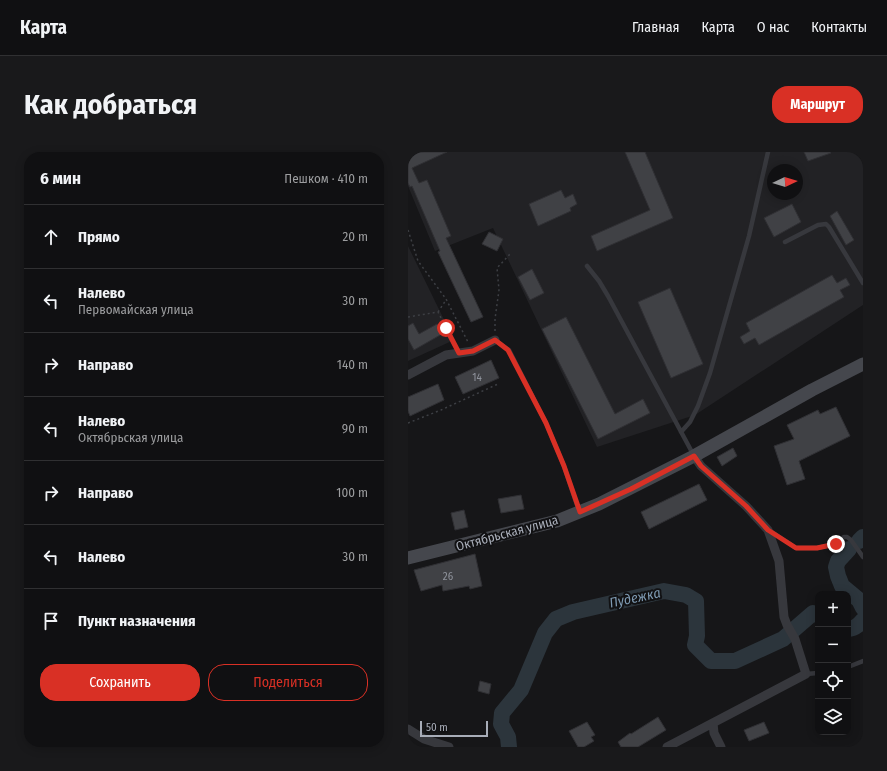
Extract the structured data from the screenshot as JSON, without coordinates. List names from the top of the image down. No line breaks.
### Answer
{"streets":{"street":["Октябрьская улица"]},"water":["Пудежка"],"house_numbers":["14","26"],"scale_bar":"50 m","north":"right","page":{"header":"Карта","nav":["Главная","Карта","О нас","Контакты"],"buttons":["Маршрут",["Сохранить","Поделиться"]],"title":"Как добраться","heading":["6 мин","Пешком · 410 m"],"list":[["Прямо","20 m"],["Налево","Первомайская улица","30 m"],["Направо","140 m"],["Налево","Октябрьская улица","90 m"],["Направо","100 m"],["Налево","30 m"],"Пункт назначения"],"map_buttons":["+","−"],"scale":"50 m"}}
